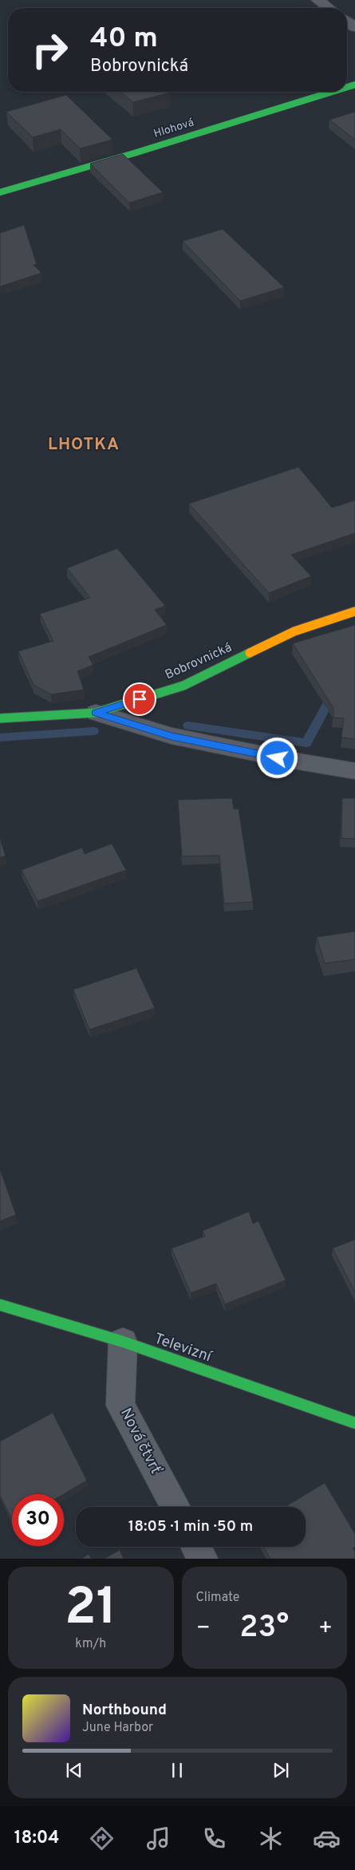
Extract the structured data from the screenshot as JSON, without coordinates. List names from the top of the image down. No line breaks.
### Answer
{"streets":{"street":["Hlohová","Bobrovnická","Televizní","Nová čtvrť"]},"crossings":[["Televizní","Nová čtvrť"]],"districts":["LHOTKA"],"page":{"turn":["40 m","Bobrovnická"],"limit":"30","trip":"18:05 · 1 min · 50 m","tile":[["21","km/h"],"Climate"],"heat":["−","23°","+"],"song":["Northbound","June Harbor"],"tabs":"18:04"}}
